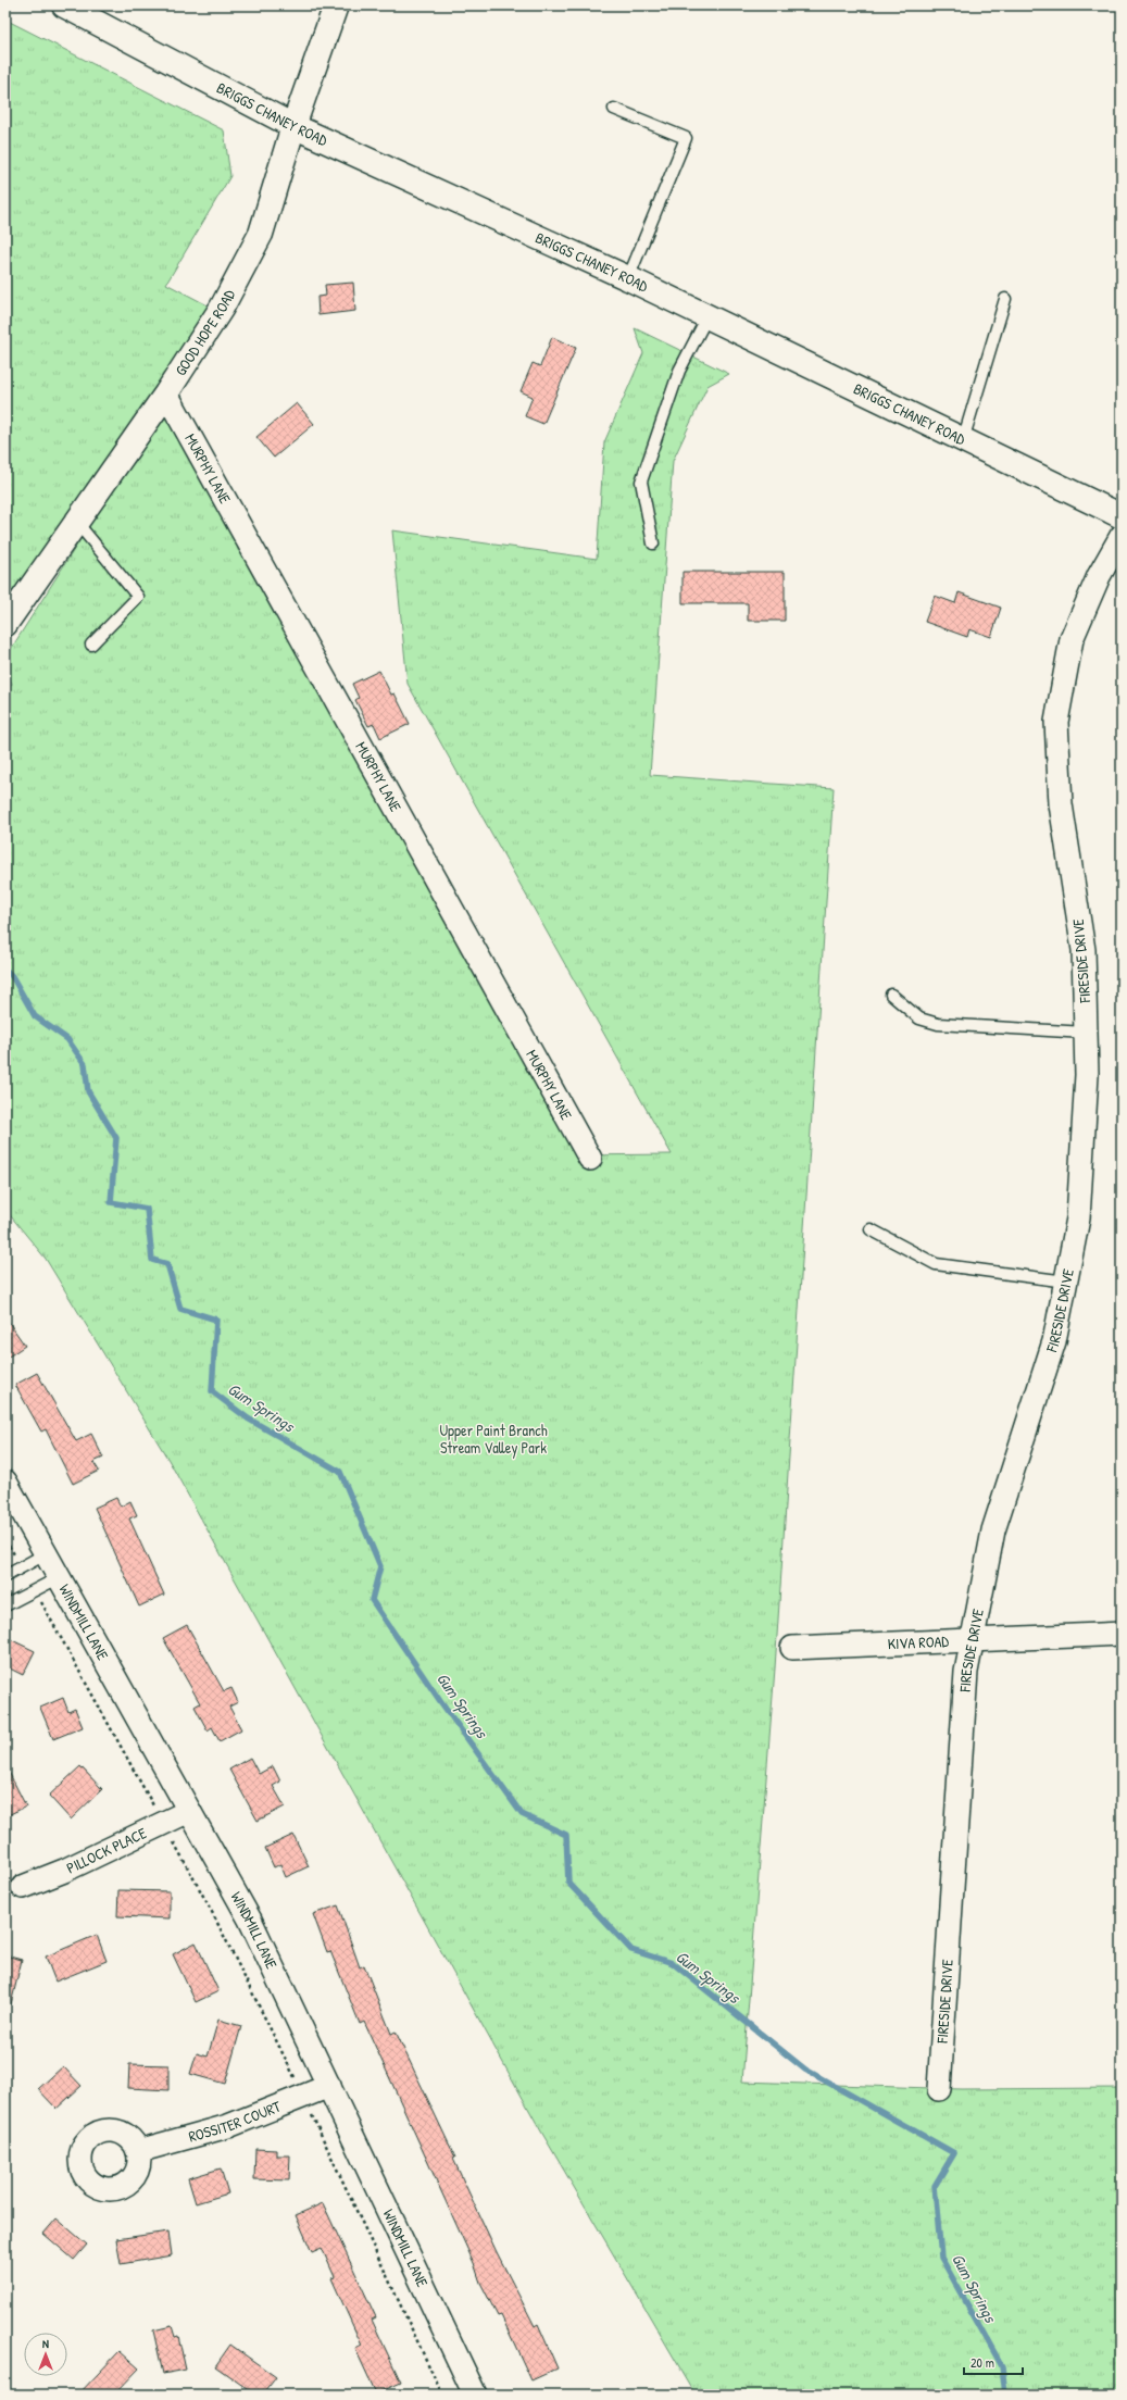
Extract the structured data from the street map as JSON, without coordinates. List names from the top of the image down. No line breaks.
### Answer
{"streets":{"main road":["BRIGGS CHANEY ROAD","GOOD HOPE ROAD"],"street":["MURPHY LANE","FIRESIDE DRIVE","WINDMILL LANE","KIVA ROAD","PILLOCK PLACE","ROSSITER COURT"]},"crossings":[["BRIGGS CHANEY ROAD","GOOD HOPE ROAD"],["GOOD HOPE ROAD","MURPHY LANE"],["FIRESIDE DRIVE","KIVA ROAD"],["WINDMILL LANE","PILLOCK PLACE"],["WINDMILL LANE","ROSSITER COURT"]],"water":["Gum Springs"],"parks":["Upper Paint Branch Stream Valley Park"],"scale_bar":"20 m","north":"top"}
